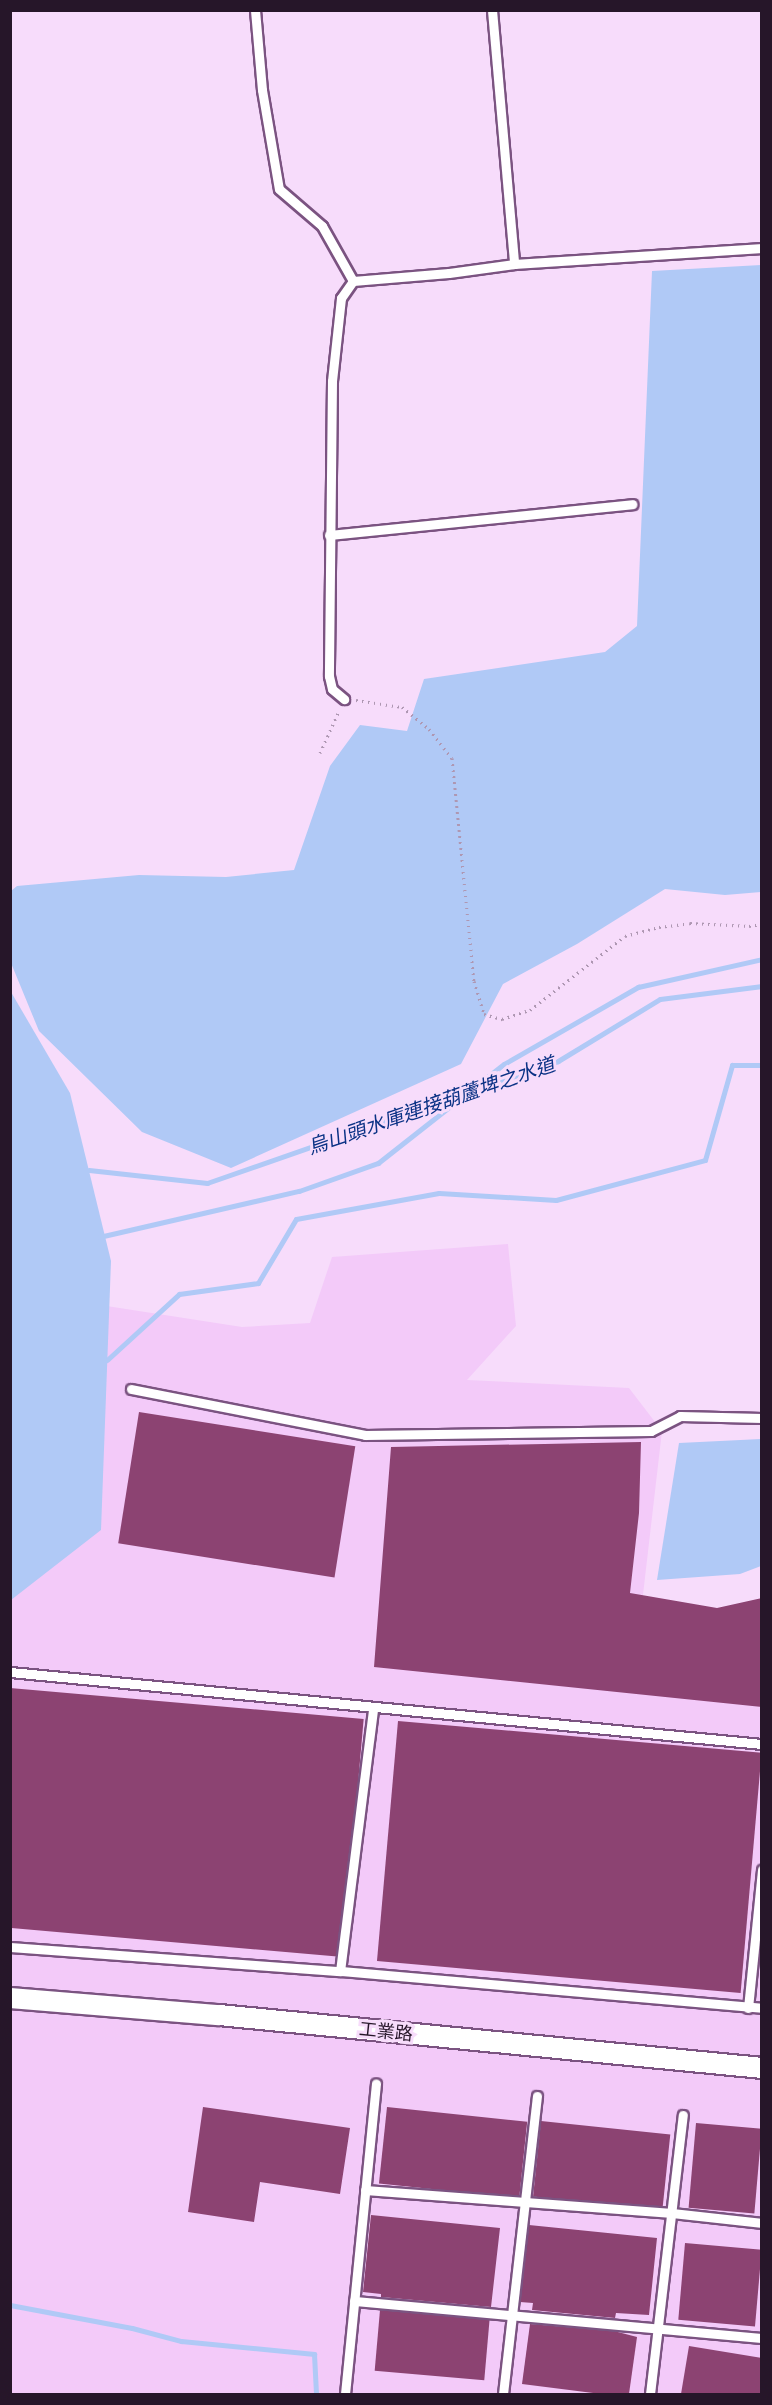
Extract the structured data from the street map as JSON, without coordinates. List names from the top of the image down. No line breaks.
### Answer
{"streets":{"street":["工業路"]},"water":["烏山頭水庫連接葫蘆埤之水道"]}
